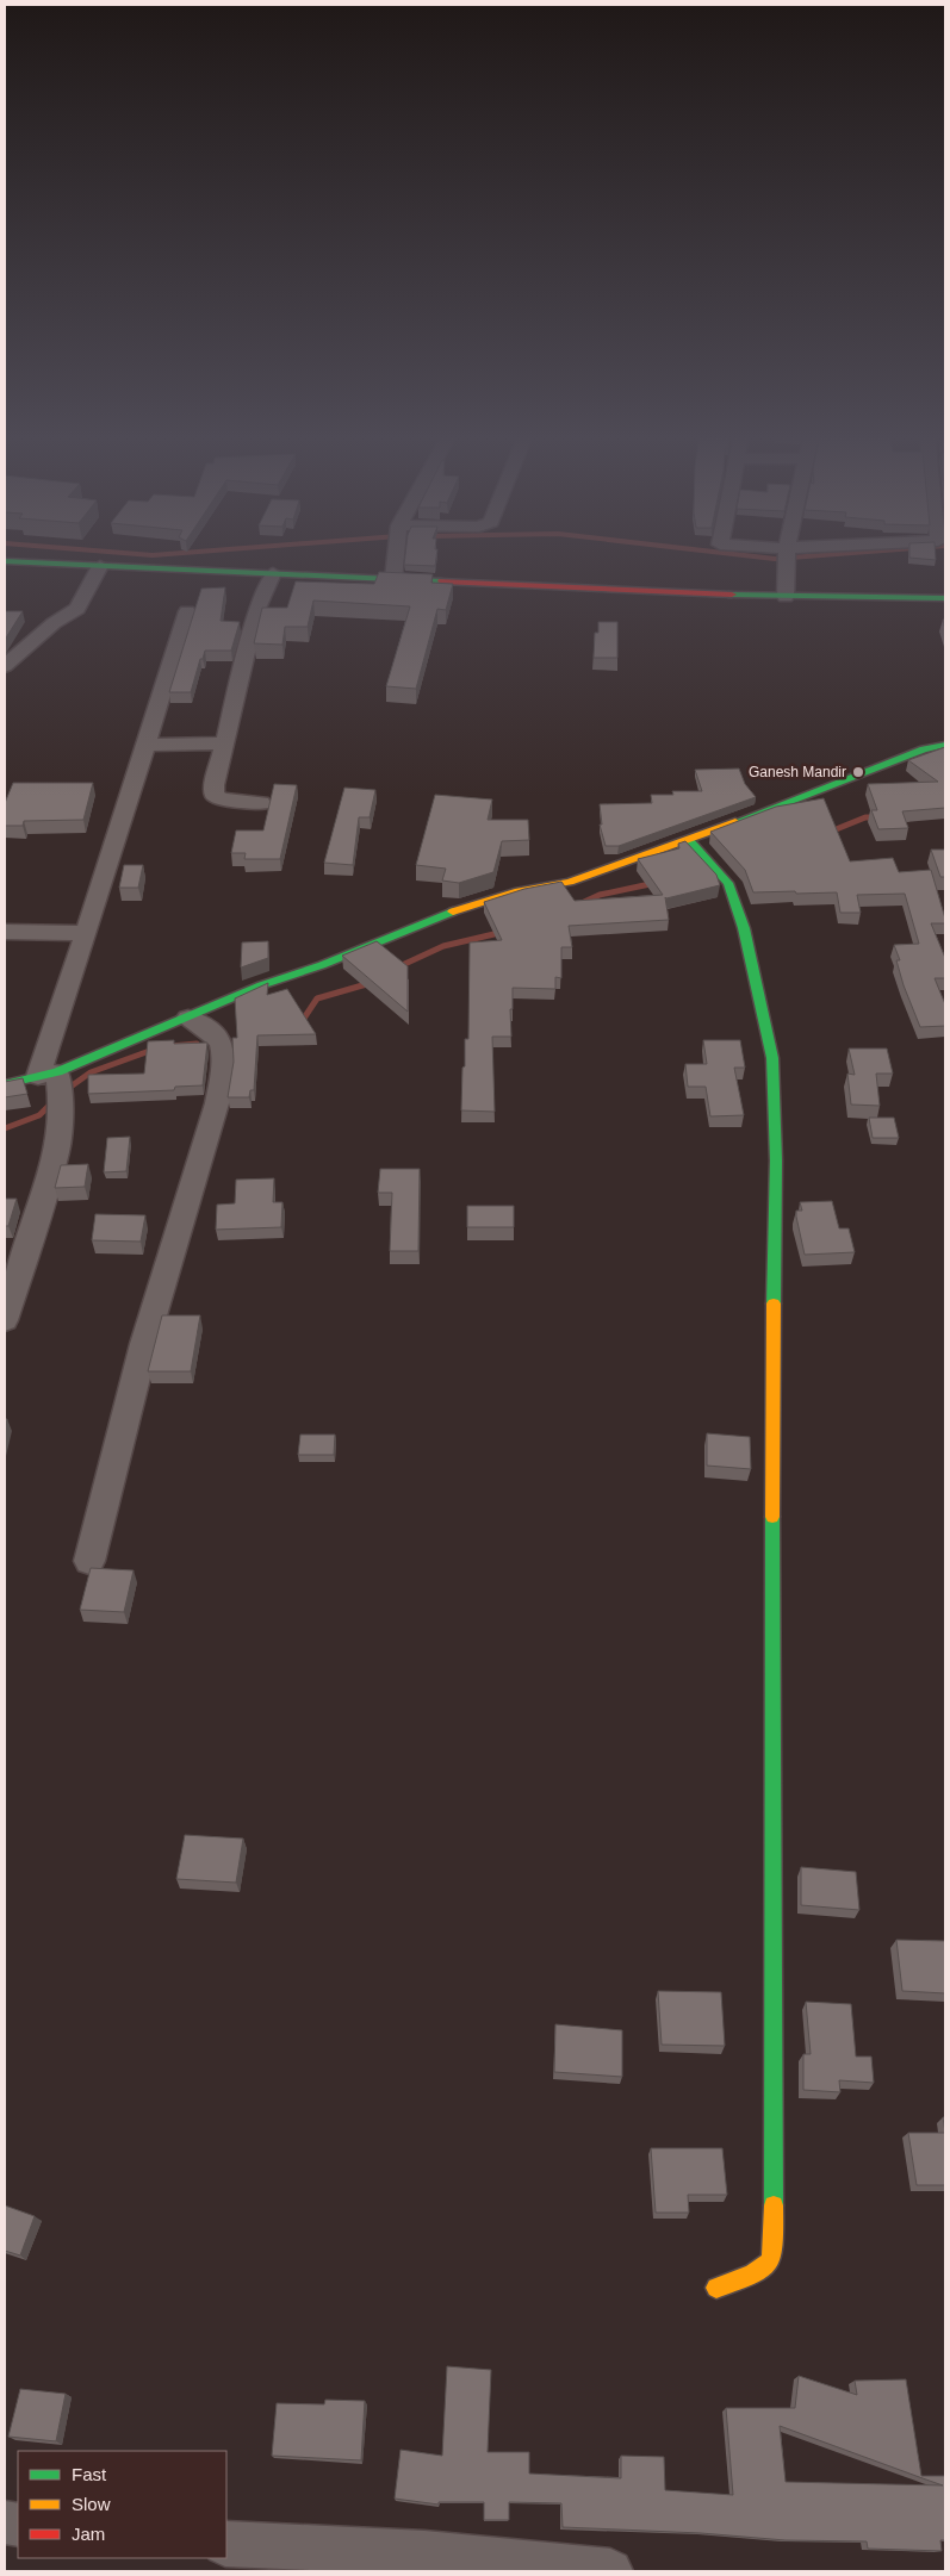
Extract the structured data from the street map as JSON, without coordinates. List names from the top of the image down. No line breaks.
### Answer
{"places":["Ganesh Mandir"],"legend":["Fast","Slow","Jam"]}
